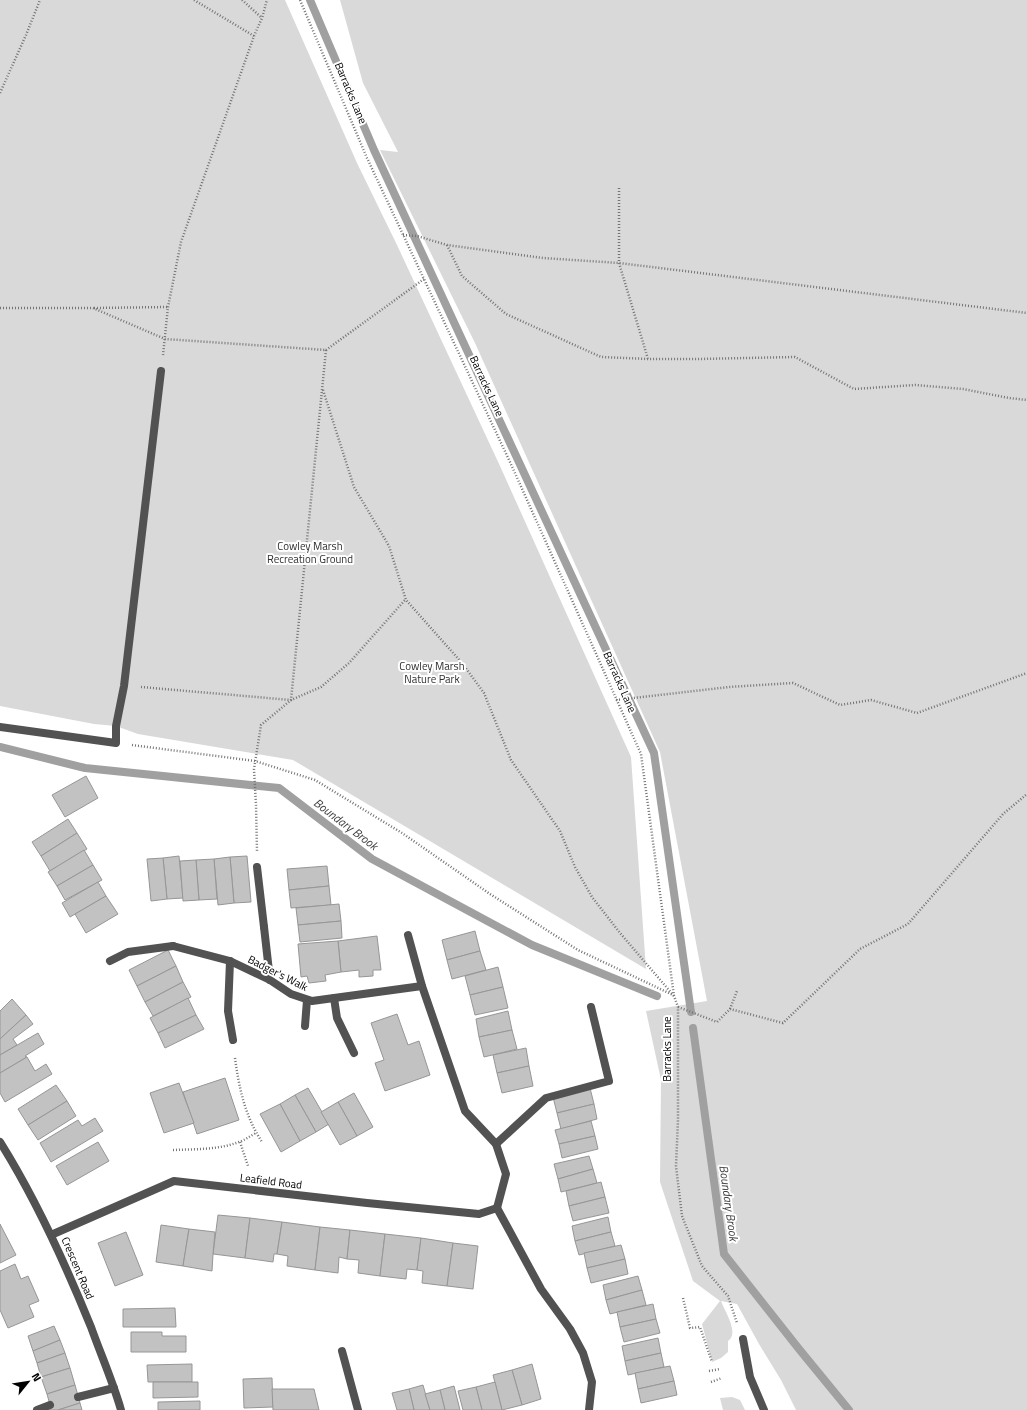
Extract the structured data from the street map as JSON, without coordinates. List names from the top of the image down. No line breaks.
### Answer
{"streets":{"street":["Badger's Walk","Leafield Road","Crescent Road"],"path":["Barracks Lane"]},"crossings":[["Leafield Road","Crescent Road"]],"water":["Boundary Brook"],"parks":["Cowley Marsh Recreation Ground","Cowley Marsh Nature Park"],"north":"top right"}
